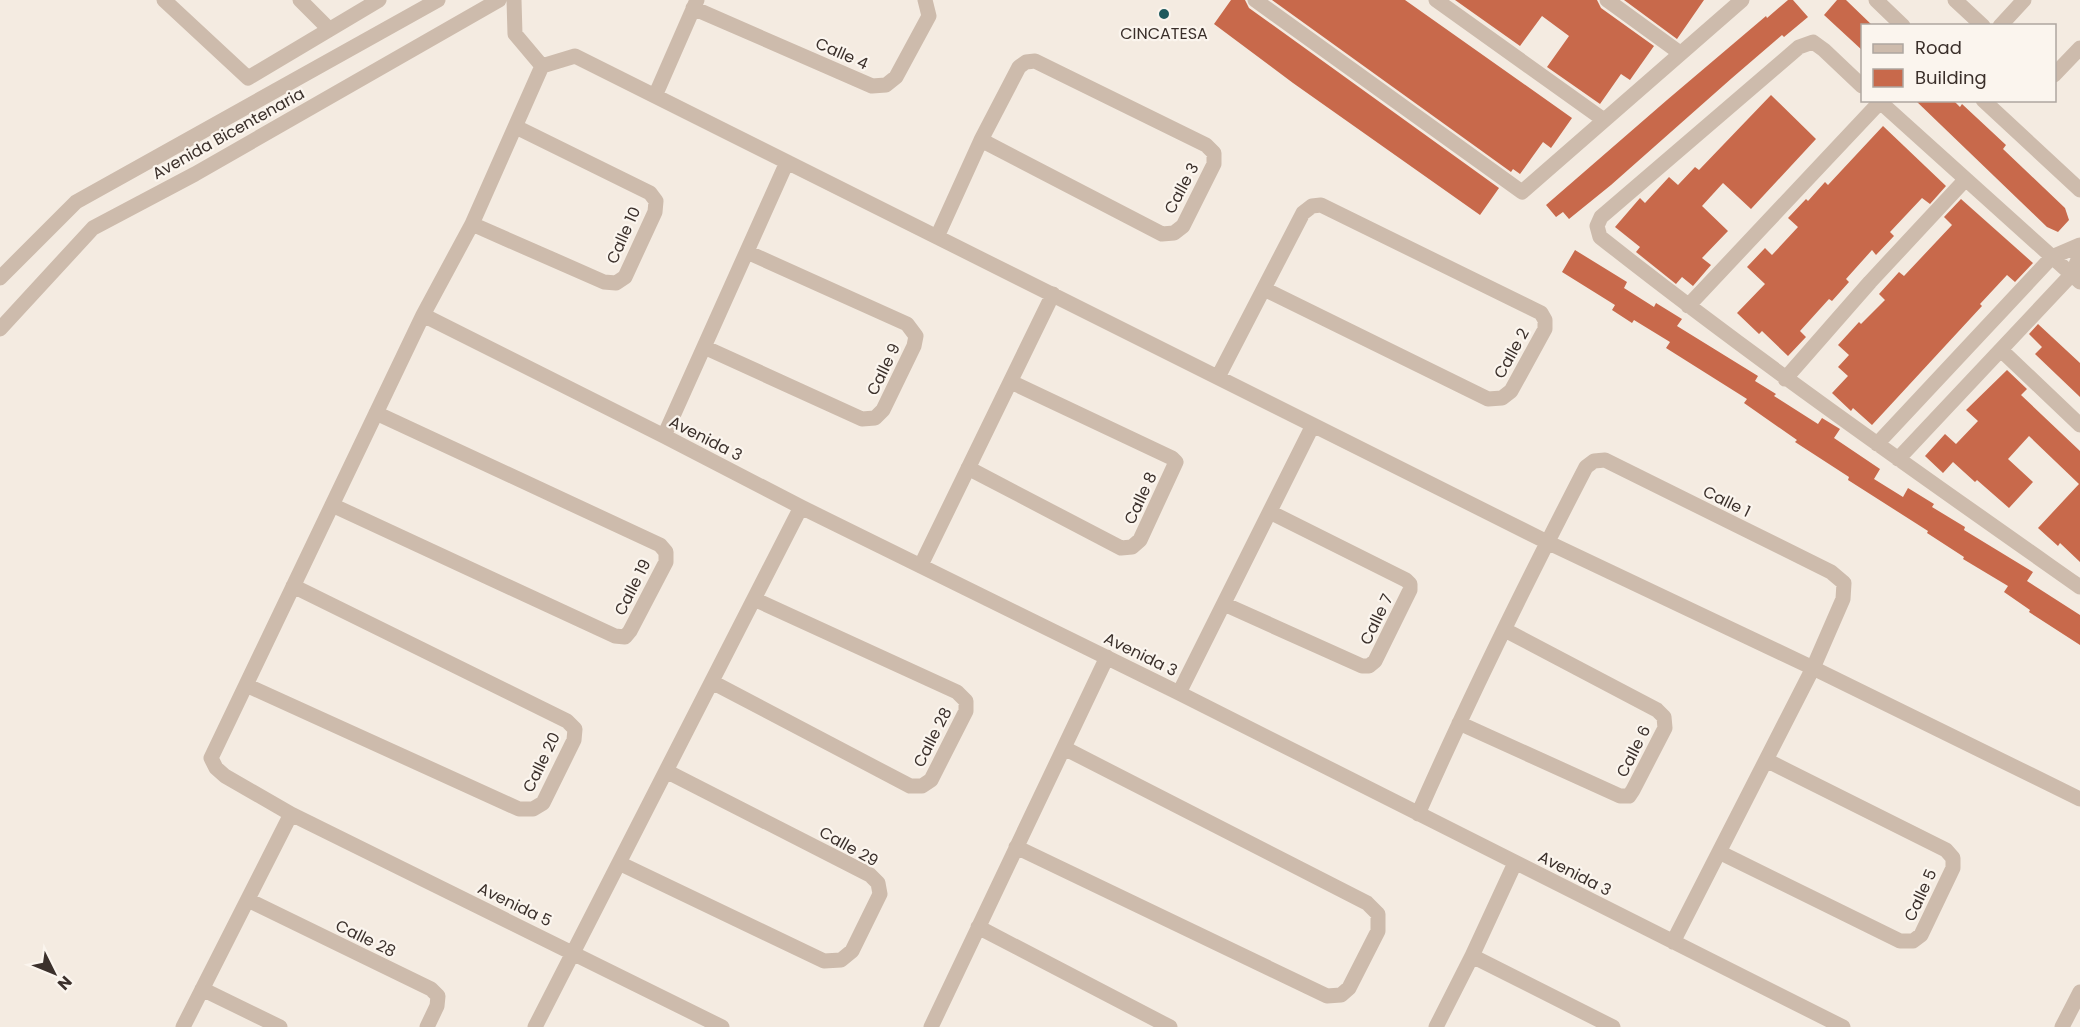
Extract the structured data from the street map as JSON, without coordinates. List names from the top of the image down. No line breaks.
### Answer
{"streets":{"street":["Calle 4","Avenida Bicentenaria","Calle 3","Calle 10","Calle 2","Calle 9","Avenida 3","Calle 8","Calle 1","Calle 19","Calle 7","Calle 28","Calle 6","Calle 20","Calle 29","Calle 5","Avenida 5"]},"crossings":[["Calle 20","Avenida 5"]],"places":["CINCATESA"],"legend":["Road","Building"],"north":"bottom right"}
